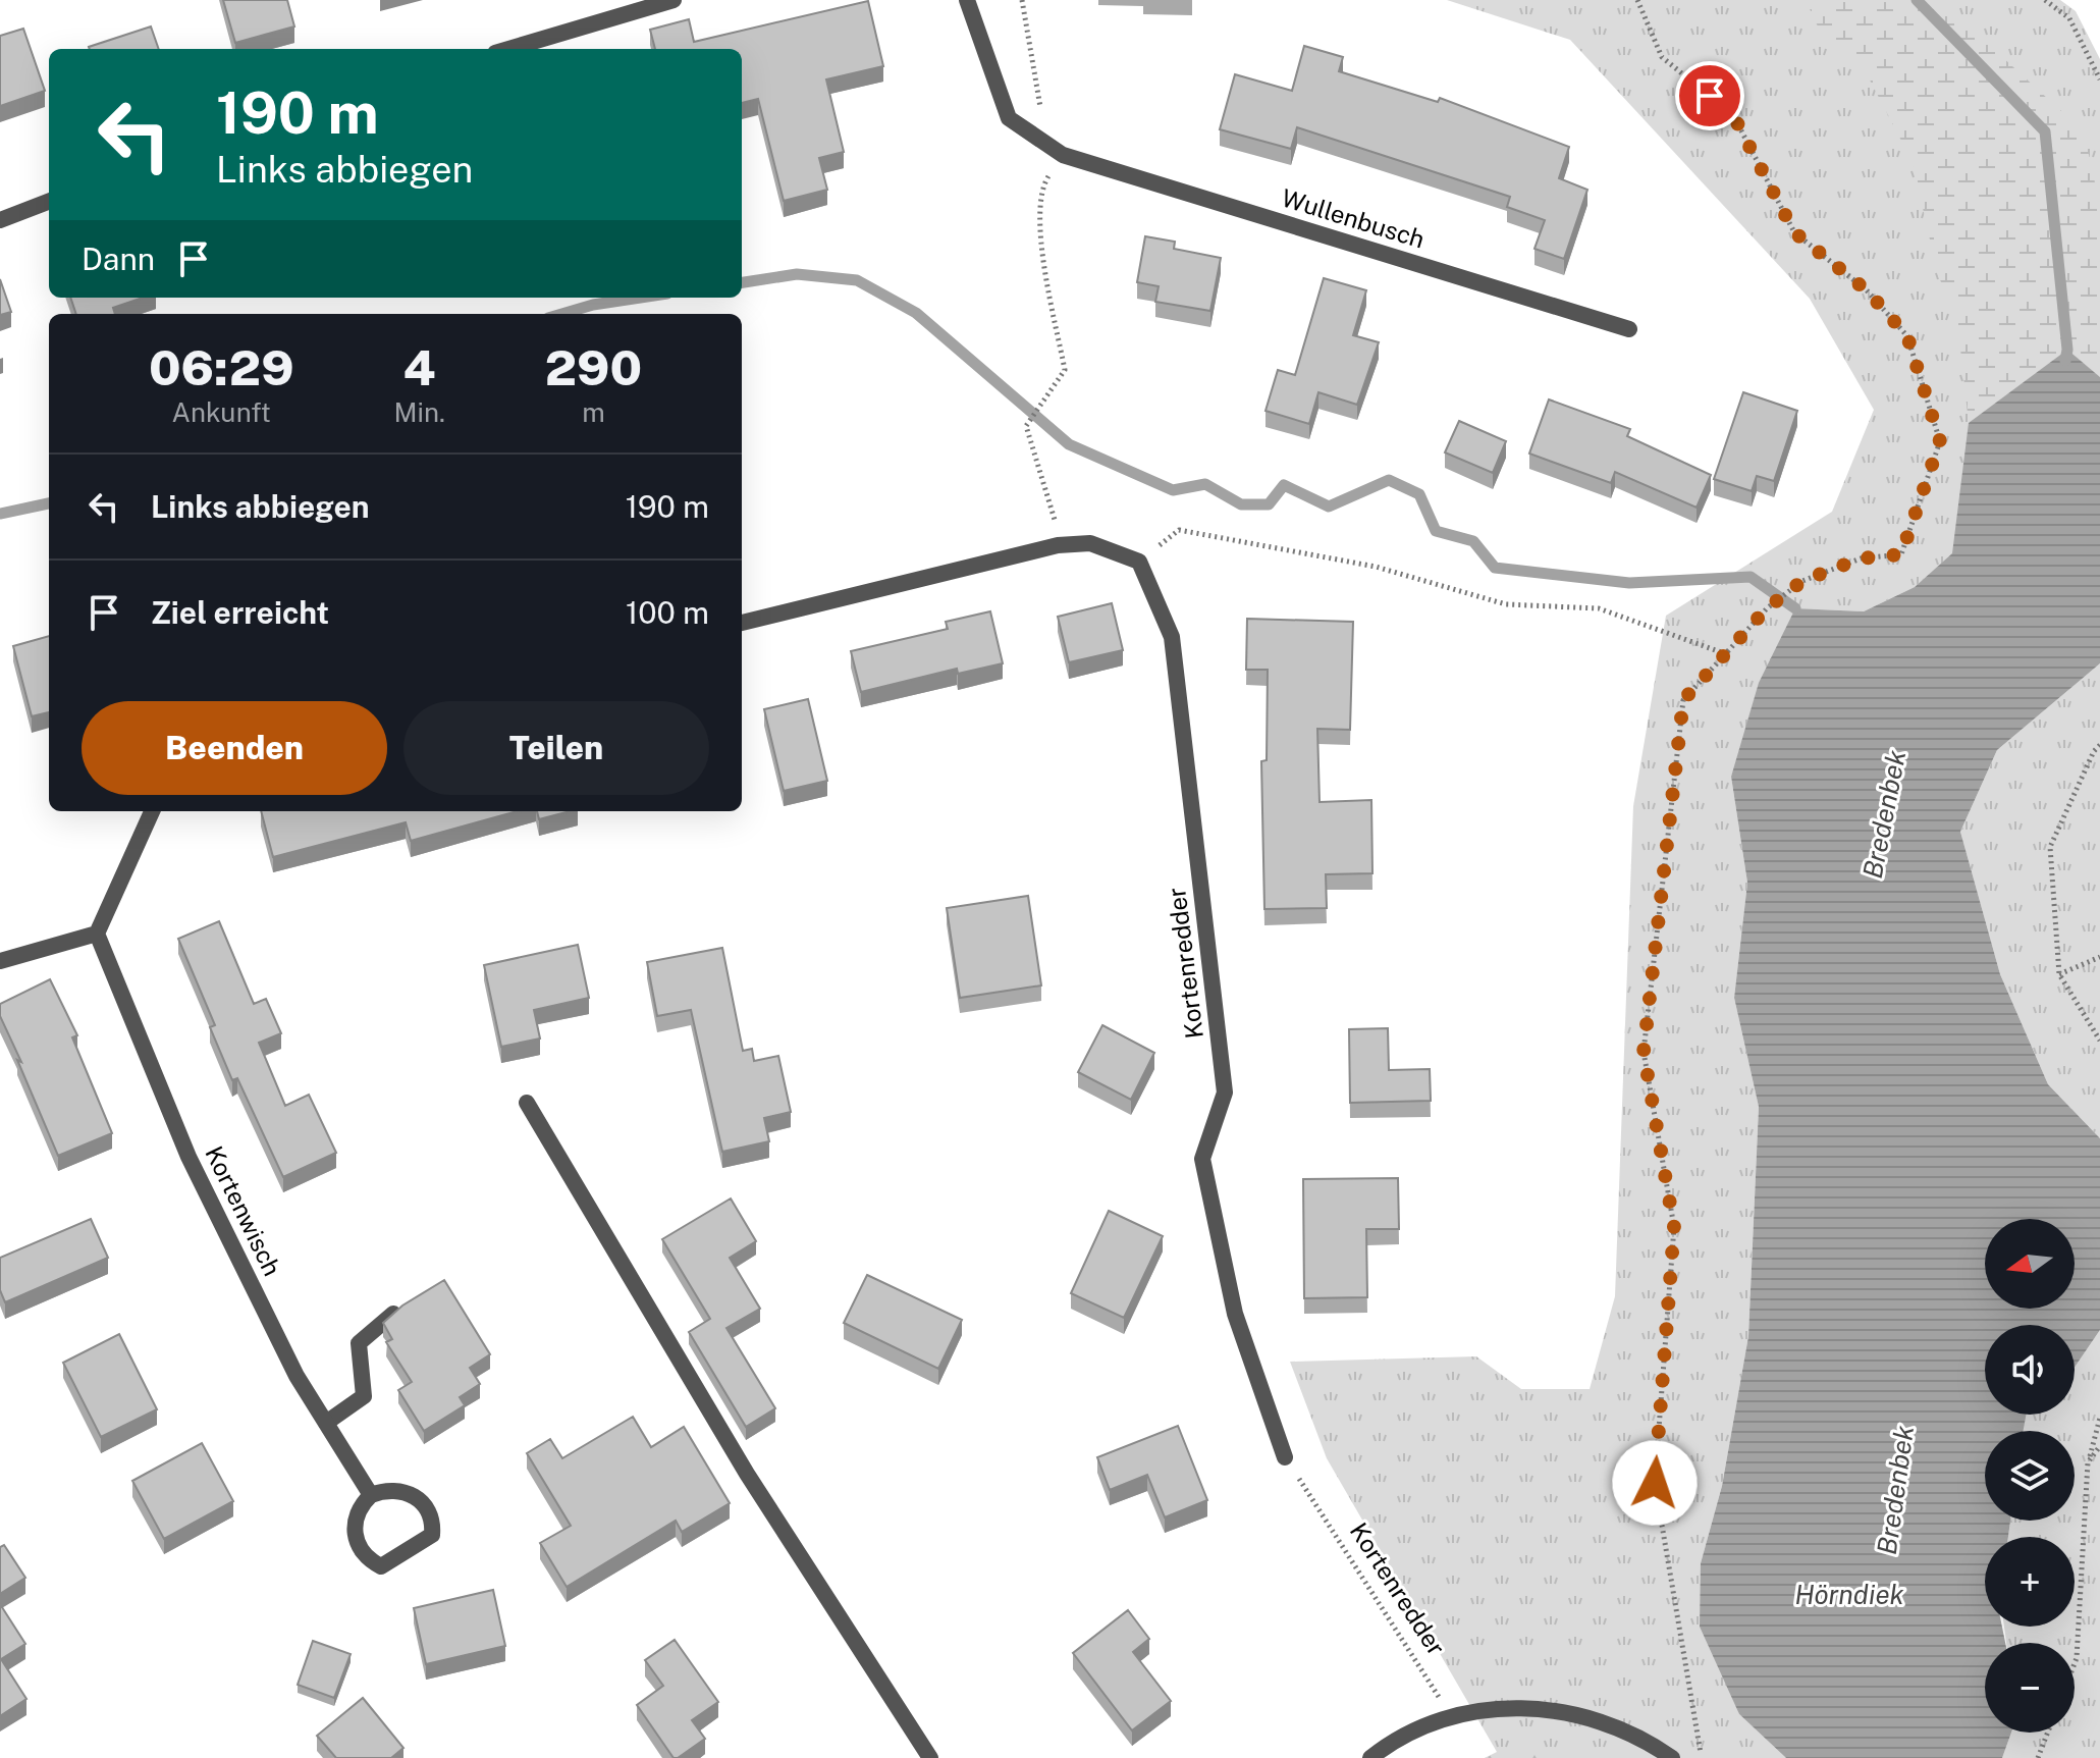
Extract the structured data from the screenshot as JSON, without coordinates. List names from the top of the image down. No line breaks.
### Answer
{"streets":{"street":["Wullenbusch","Kortenredder","Kortenwisch"]},"water":["Bredenbek","Hörndiek"],"north":"left","page":{"turn":["190 m","Links abbiegen"],"then":"Dann","eta":["06:29","Ankunft","4","Min.","290","m"],"list":[{"name":"Links abbiegen","value":"190 m"},{"name":"Ziel erreicht","value":"100 m"}],"buttons":["Beenden","Teilen"],"map_buttons":["+","−"]}}
